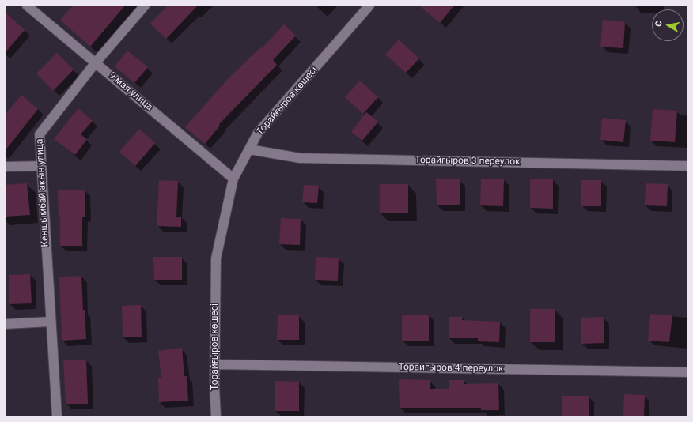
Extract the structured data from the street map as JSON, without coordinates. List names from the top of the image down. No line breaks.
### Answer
{"streets":{"street":["9 мая улица","Торайғыров көшесі","Торайгыров 3 переулок","Кеншымбай акын улица","Торайгыров 4 переулок"]},"crossings":[["9 мая улица","Торайғыров көшесі"],["9 мая улица","Кеншымбай акын улица"],["Торайғыров көшесі","Торайгыров 3 переулок"],["Торайғыров көшесі","Торайгыров 4 переулок"]],"north":"left"}
